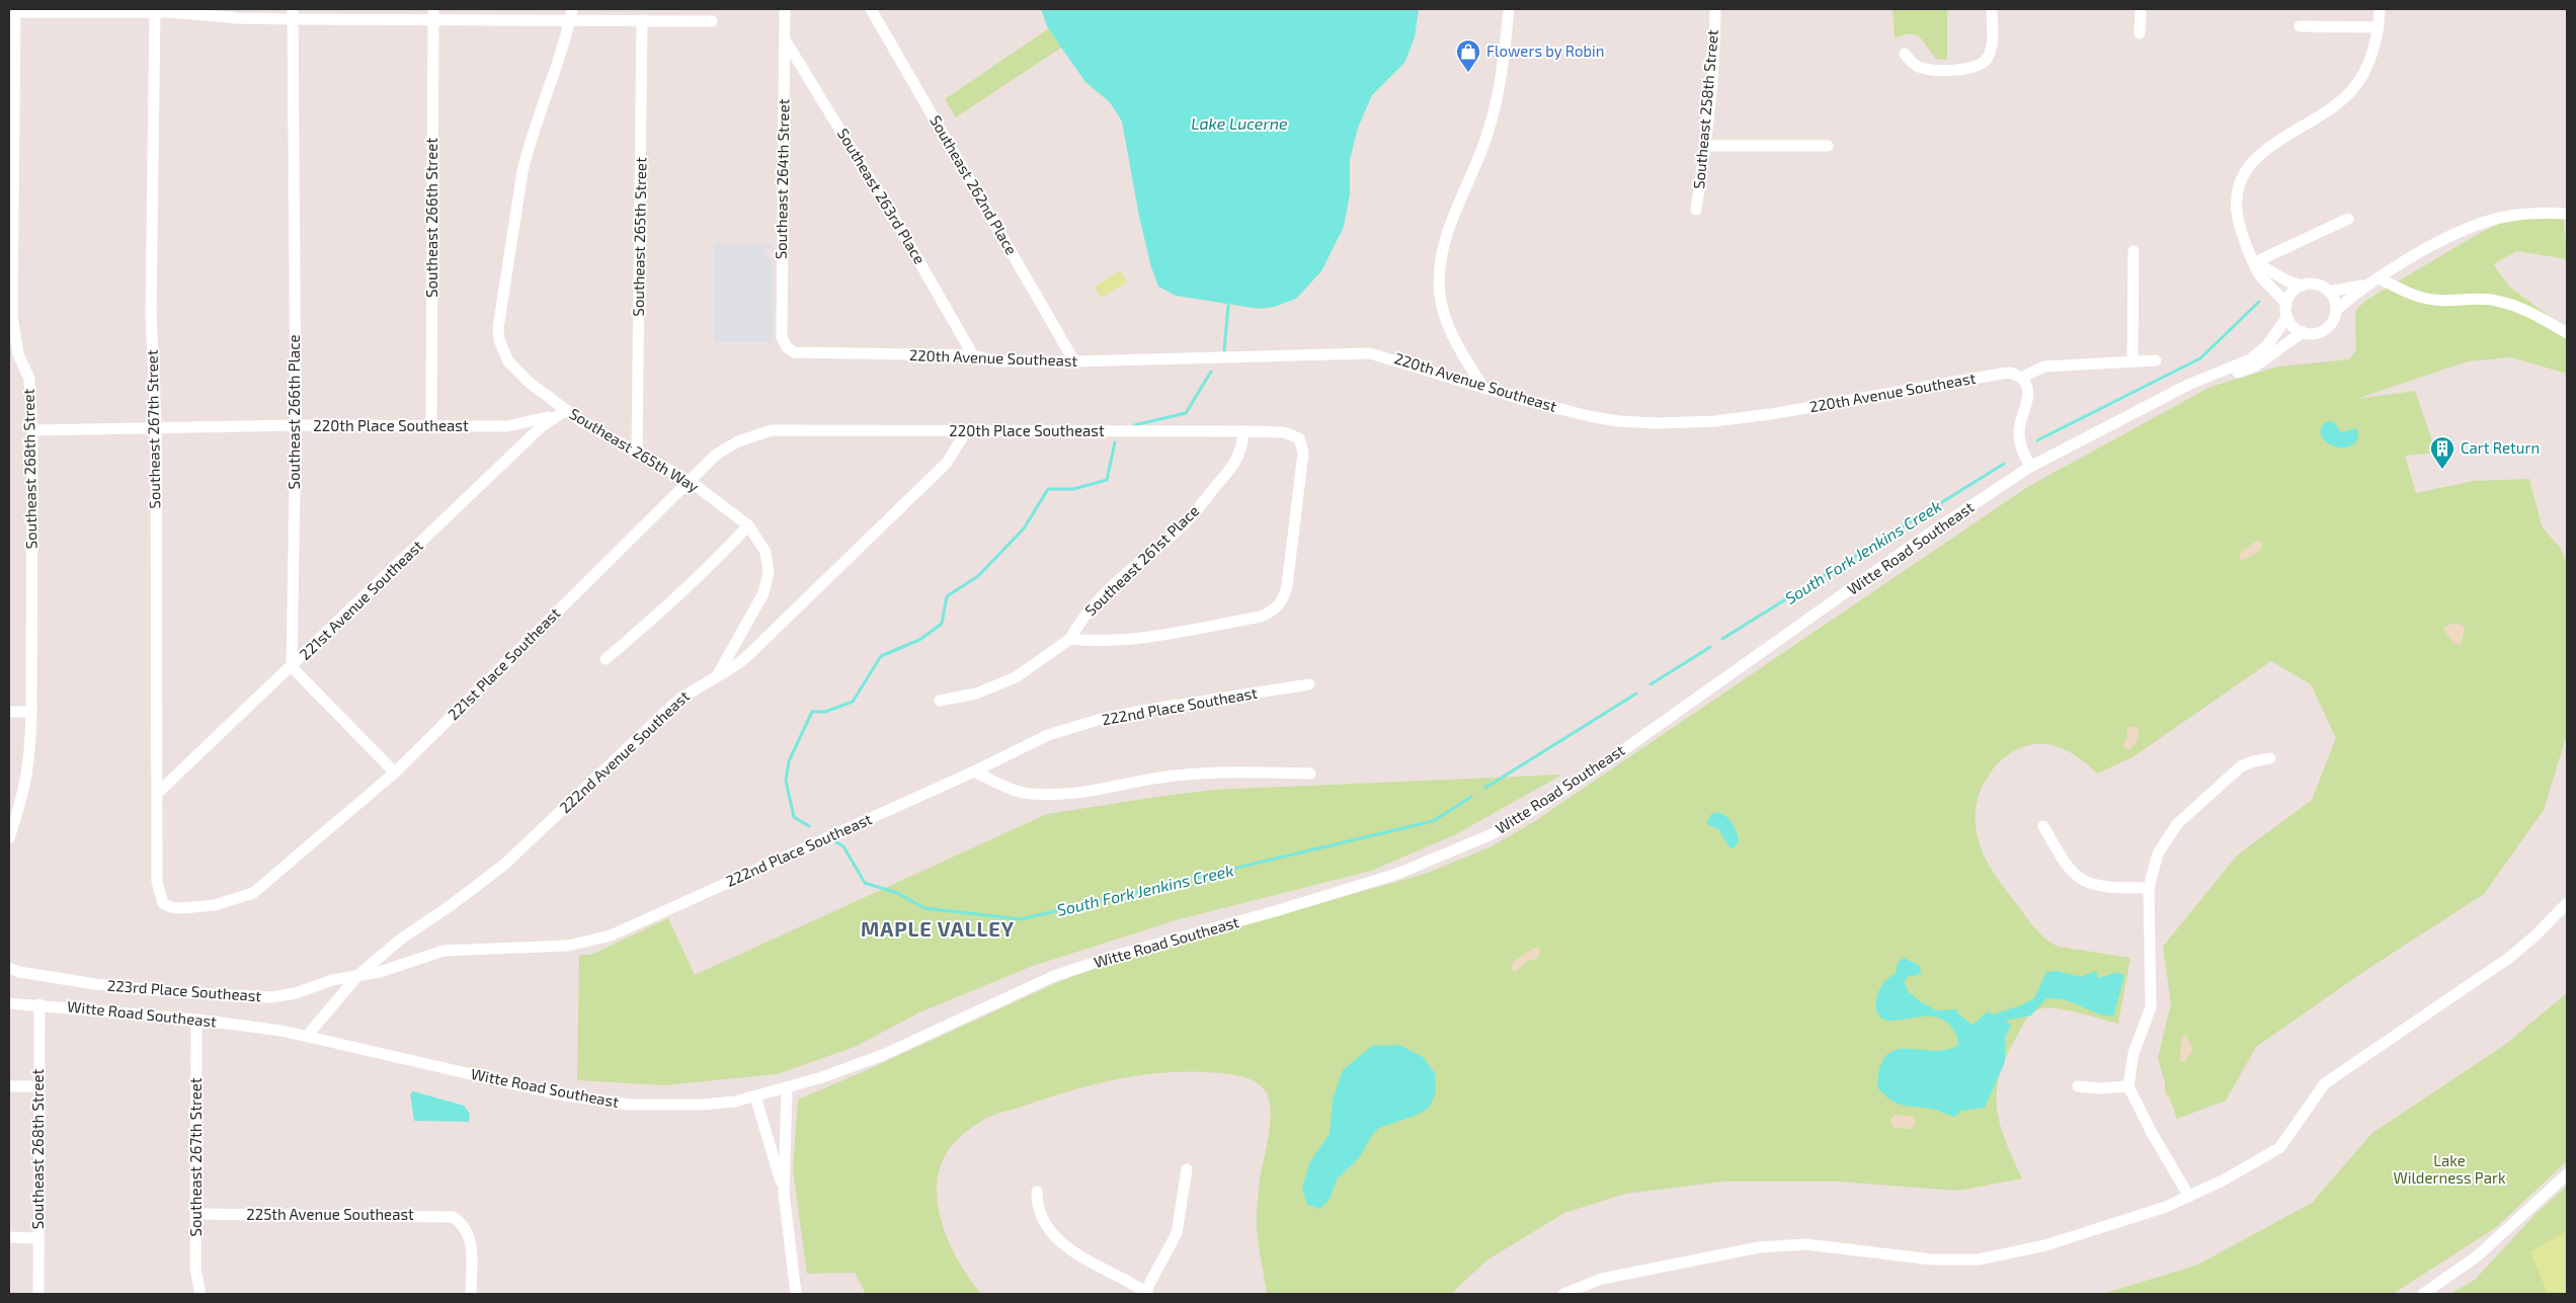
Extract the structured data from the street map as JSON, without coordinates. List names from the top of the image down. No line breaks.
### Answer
{"streets":{"street":["Southeast 258th Street","Southeast 264th Street","Southeast 262nd Place","Southeast 263rd Place","Southeast 266th Street","Southeast 265th Street","220th Avenue Southeast","Southeast 266th Place","220th Place Southeast","Southeast 267th Street","Southeast 265th Way","Southeast 268th Street","Witte Road Southeast","Southeast 261st Place","221st Avenue Southeast","221st Place Southeast","222nd Place Southeast","222nd Avenue Southeast","223rd Place Southeast","225th Avenue Southeast"]},"crossings":[["Southeast 264th Street","Southeast 263rd Place"],["Southeast 264th Street","220th Avenue Southeast"],["Southeast 262nd Place","220th Avenue Southeast"],["Southeast 263rd Place","220th Avenue Southeast"],["Southeast 266th Street","220th Place Southeast"],["Southeast 265th Street","Southeast 265th Way"],["Southeast 266th Place","220th Place Southeast"],["Southeast 266th Place","221st Avenue Southeast"],["220th Place Southeast","Southeast 267th Street"],["220th Place Southeast","Southeast 265th Way"],["220th Place Southeast","Southeast 268th Street"],["220th Place Southeast","Southeast 261st Place"],["220th Place Southeast","221st Avenue Southeast"],["220th Place Southeast","221st Place Southeast"],["220th Place Southeast","222nd Avenue Southeast"],["Southeast 267th Street","Witte Road Southeast"],["Southeast 267th Street","221st Avenue Southeast"],["Southeast 267th Street","221st Place Southeast"],["Southeast 267th Street","225th Avenue Southeast"],["Southeast 265th Way","221st Avenue Southeast"],["Southeast 265th Way","221st Place Southeast"],["Southeast 265th Way","222nd Avenue Southeast"],["Southeast 268th Street","Witte Road Southeast"],["222nd Place Southeast","222nd Avenue Southeast"],["222nd Place Southeast","223rd Place Southeast"],["222nd Avenue Southeast","223rd Place Southeast"]],"districts":["MAPLE VALLEY"],"water":["Lake Lucerne","South Fork Jenkins Creek"],"parks":["Lake Wilderness Park"],"places":{"shop":["Flowers by Robin"],"building":["Cart Return"]}}
